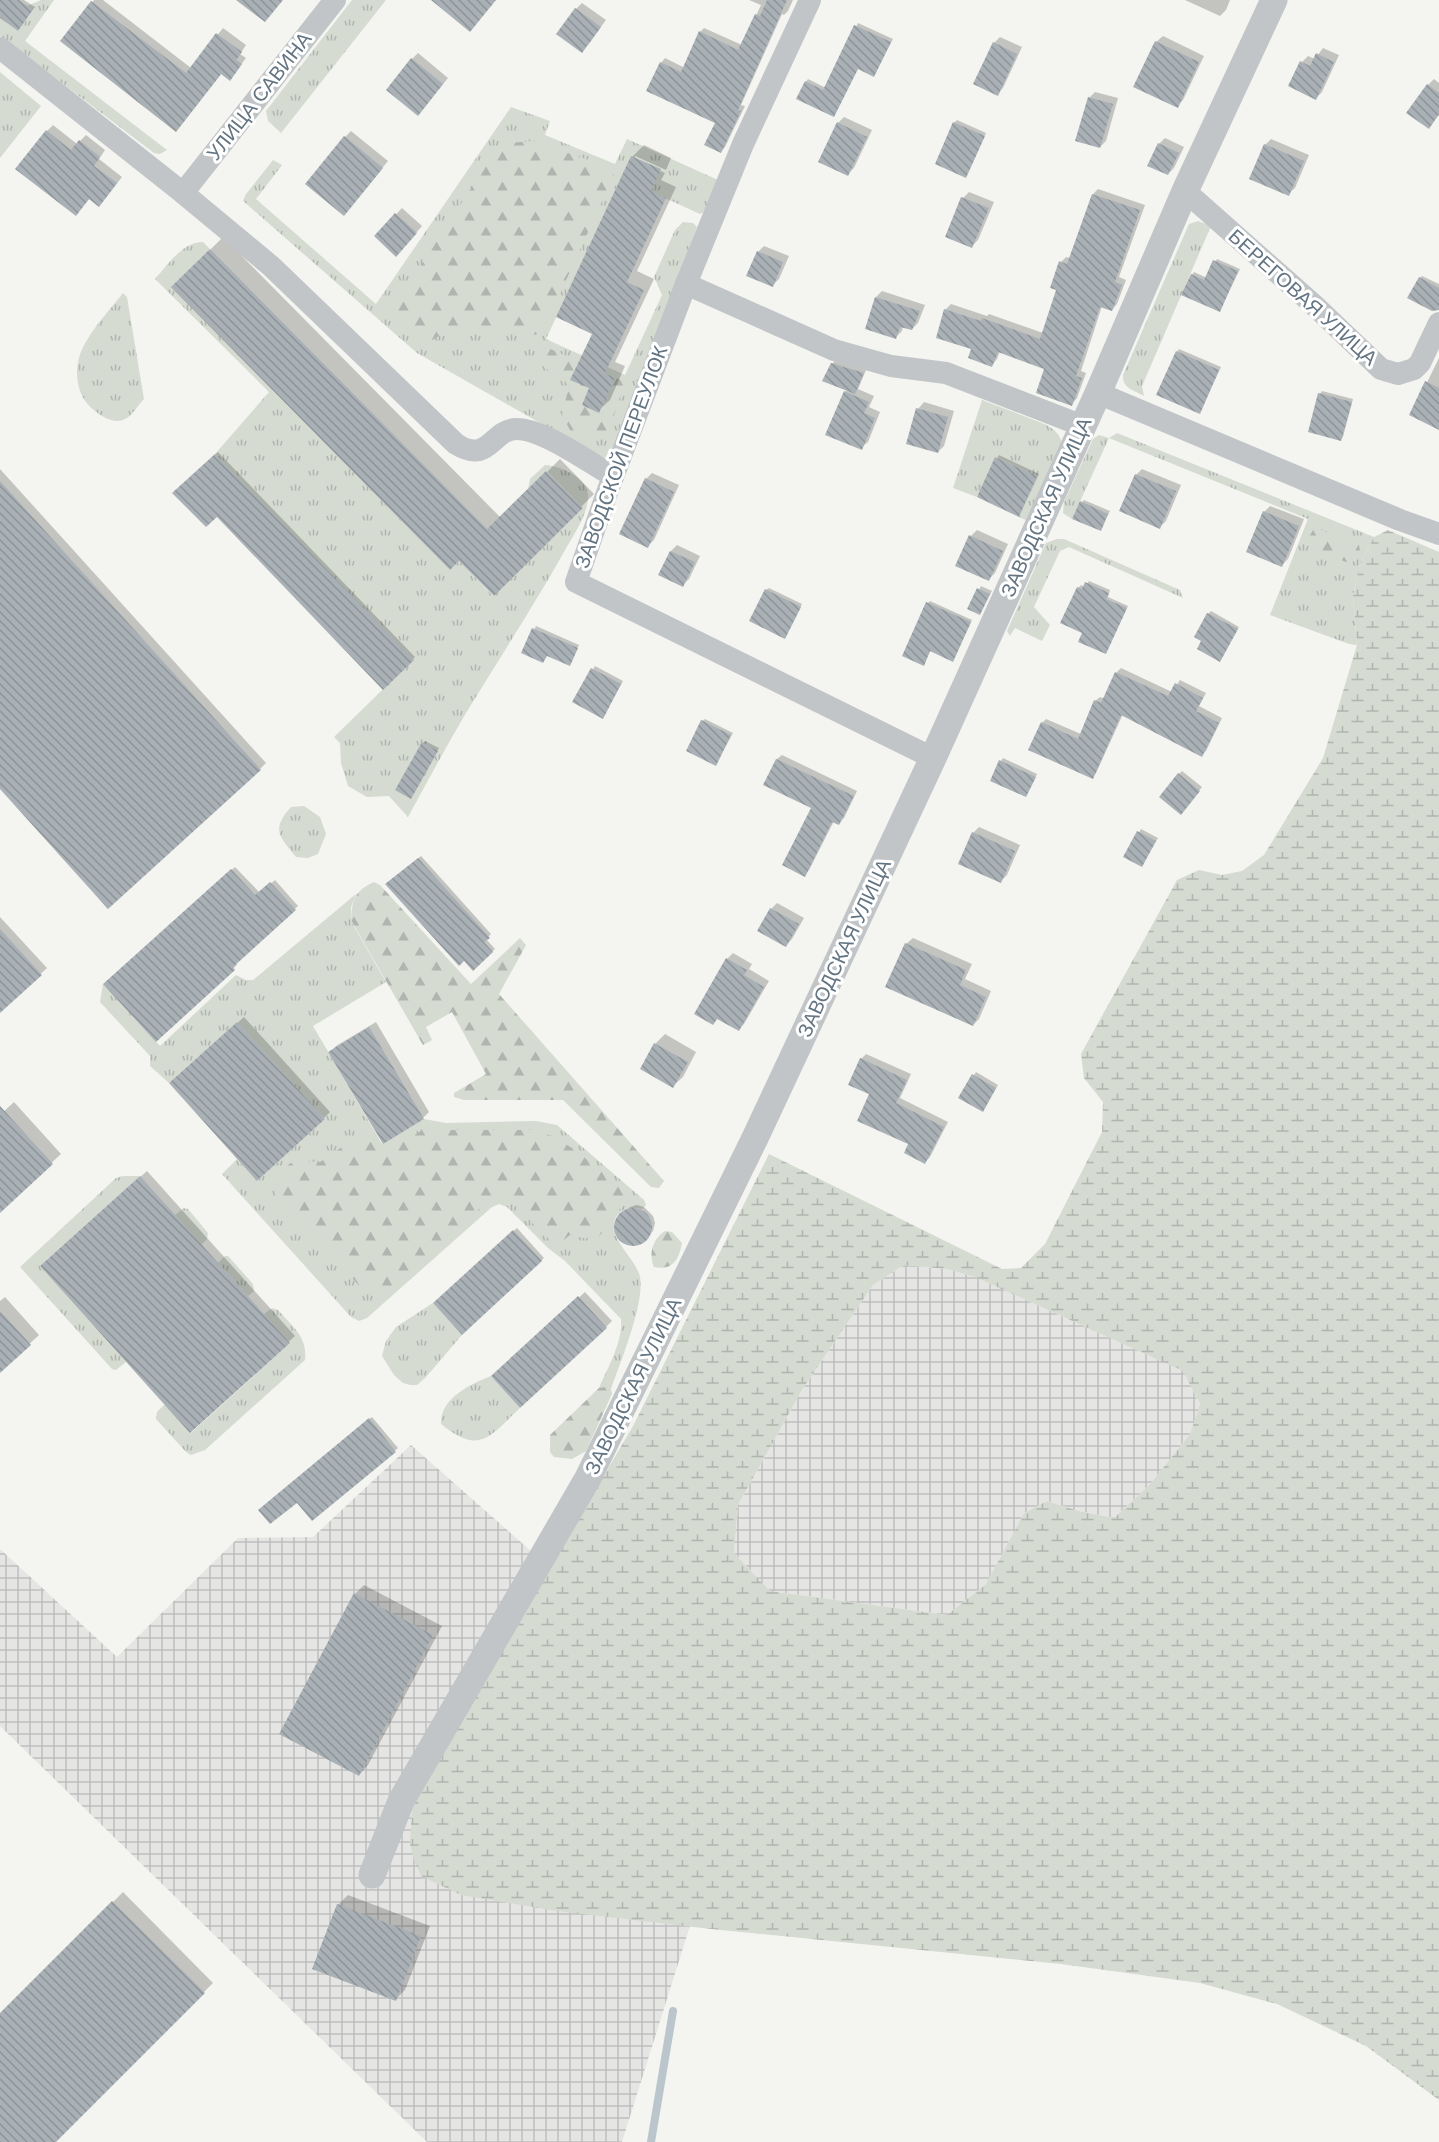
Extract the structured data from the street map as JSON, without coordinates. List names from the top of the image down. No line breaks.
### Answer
{"streets":{"street":["УЛИЦА САВИНА","БЕРЕГОВАЯ УЛИЦА","ЗАВОДСКОЙ ПЕРЕУЛОК","ЗАВОДСКАЯ УЛИЦА"]},"crossings":[["БЕРЕГОВАЯ УЛИЦА","ЗАВОДСКАЯ УЛИЦА"],["ЗАВОДСКОЙ ПЕРЕУЛОК","ЗАВОДСКАЯ УЛИЦА"]]}
